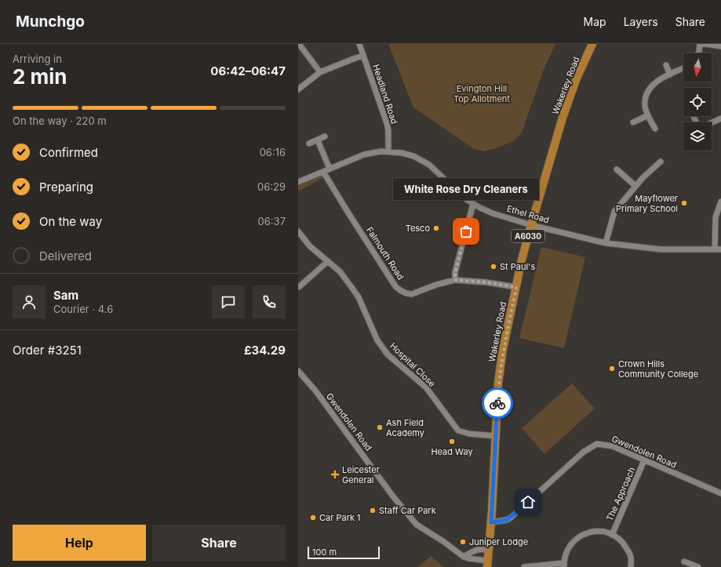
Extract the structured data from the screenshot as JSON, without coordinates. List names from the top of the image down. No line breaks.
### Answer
{"streets":{"highway":["Wakerley Road","A6030"],"street":["Headland Road","Ethel Road","Falmouth Road","Hospital Close","Gwendolen Road","The Approach"]},"crossings":[["Wakerley Road","Ethel Road"],["Wakerley Road","A6030"],["Wakerley Road","Falmouth Road"],["Wakerley Road","Hospital Close"],["Wakerley Road","Gwendolen Road"],["Headland Road","Ethel Road"],["Ethel Road","Falmouth Road"],["A6030","Gwendolen Road"],["Gwendolen Road","The Approach"]],"parks":["Evington Hill Top Allotment"],"places":{"other":["Mayflower Primary School","Tesco","White Rose Dry Cleaners","St Paul's","Crown Hills Community College","Ash Field Academy","Head Way","Staff Car Park","Car Park 1","Juniper Lodge"],"health":["Leicester General"]},"scale_bar":"100 m","north":"bottom","page":{"header":"Munchgo","nav":["Map","Layers","Share"],"heading":["2 min","Arriving in","06:42–06:47"],"panel":["Sam","Courier · 4.6","Order #3251","£34.29"],"bar":"On the way · 220 m","list":[["Confirmed","06:16"],["Preparing","06:29"],["On the way","06:37"],"Delivered"],"bubble":"White Rose Dry Cleaners","buttons":["Help","Share"],"scale":"100 m"}}
